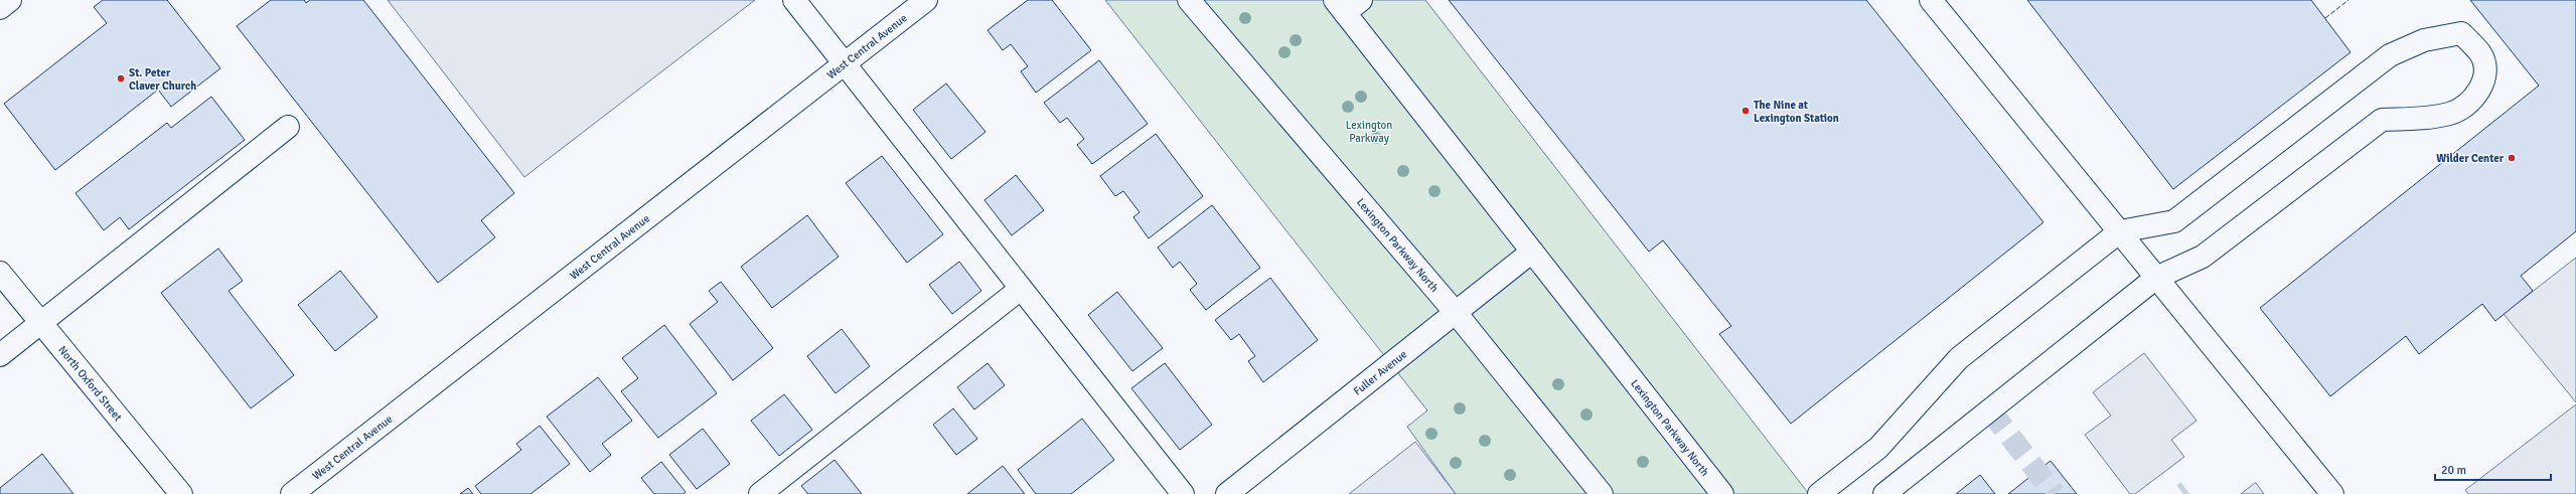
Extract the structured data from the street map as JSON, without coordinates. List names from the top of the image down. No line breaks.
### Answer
{"streets":{"street":["West Central Avenue","Lexington Parkway North","Fuller Avenue","North Oxford Street"]},"crossings":[["Lexington Parkway North","Fuller Avenue"]],"parks":["Lexington Parkway"],"places":["St. Peter Claver Church","The Nine at Lexington Station","Wilder Center"],"scale_bar":"20 m"}
